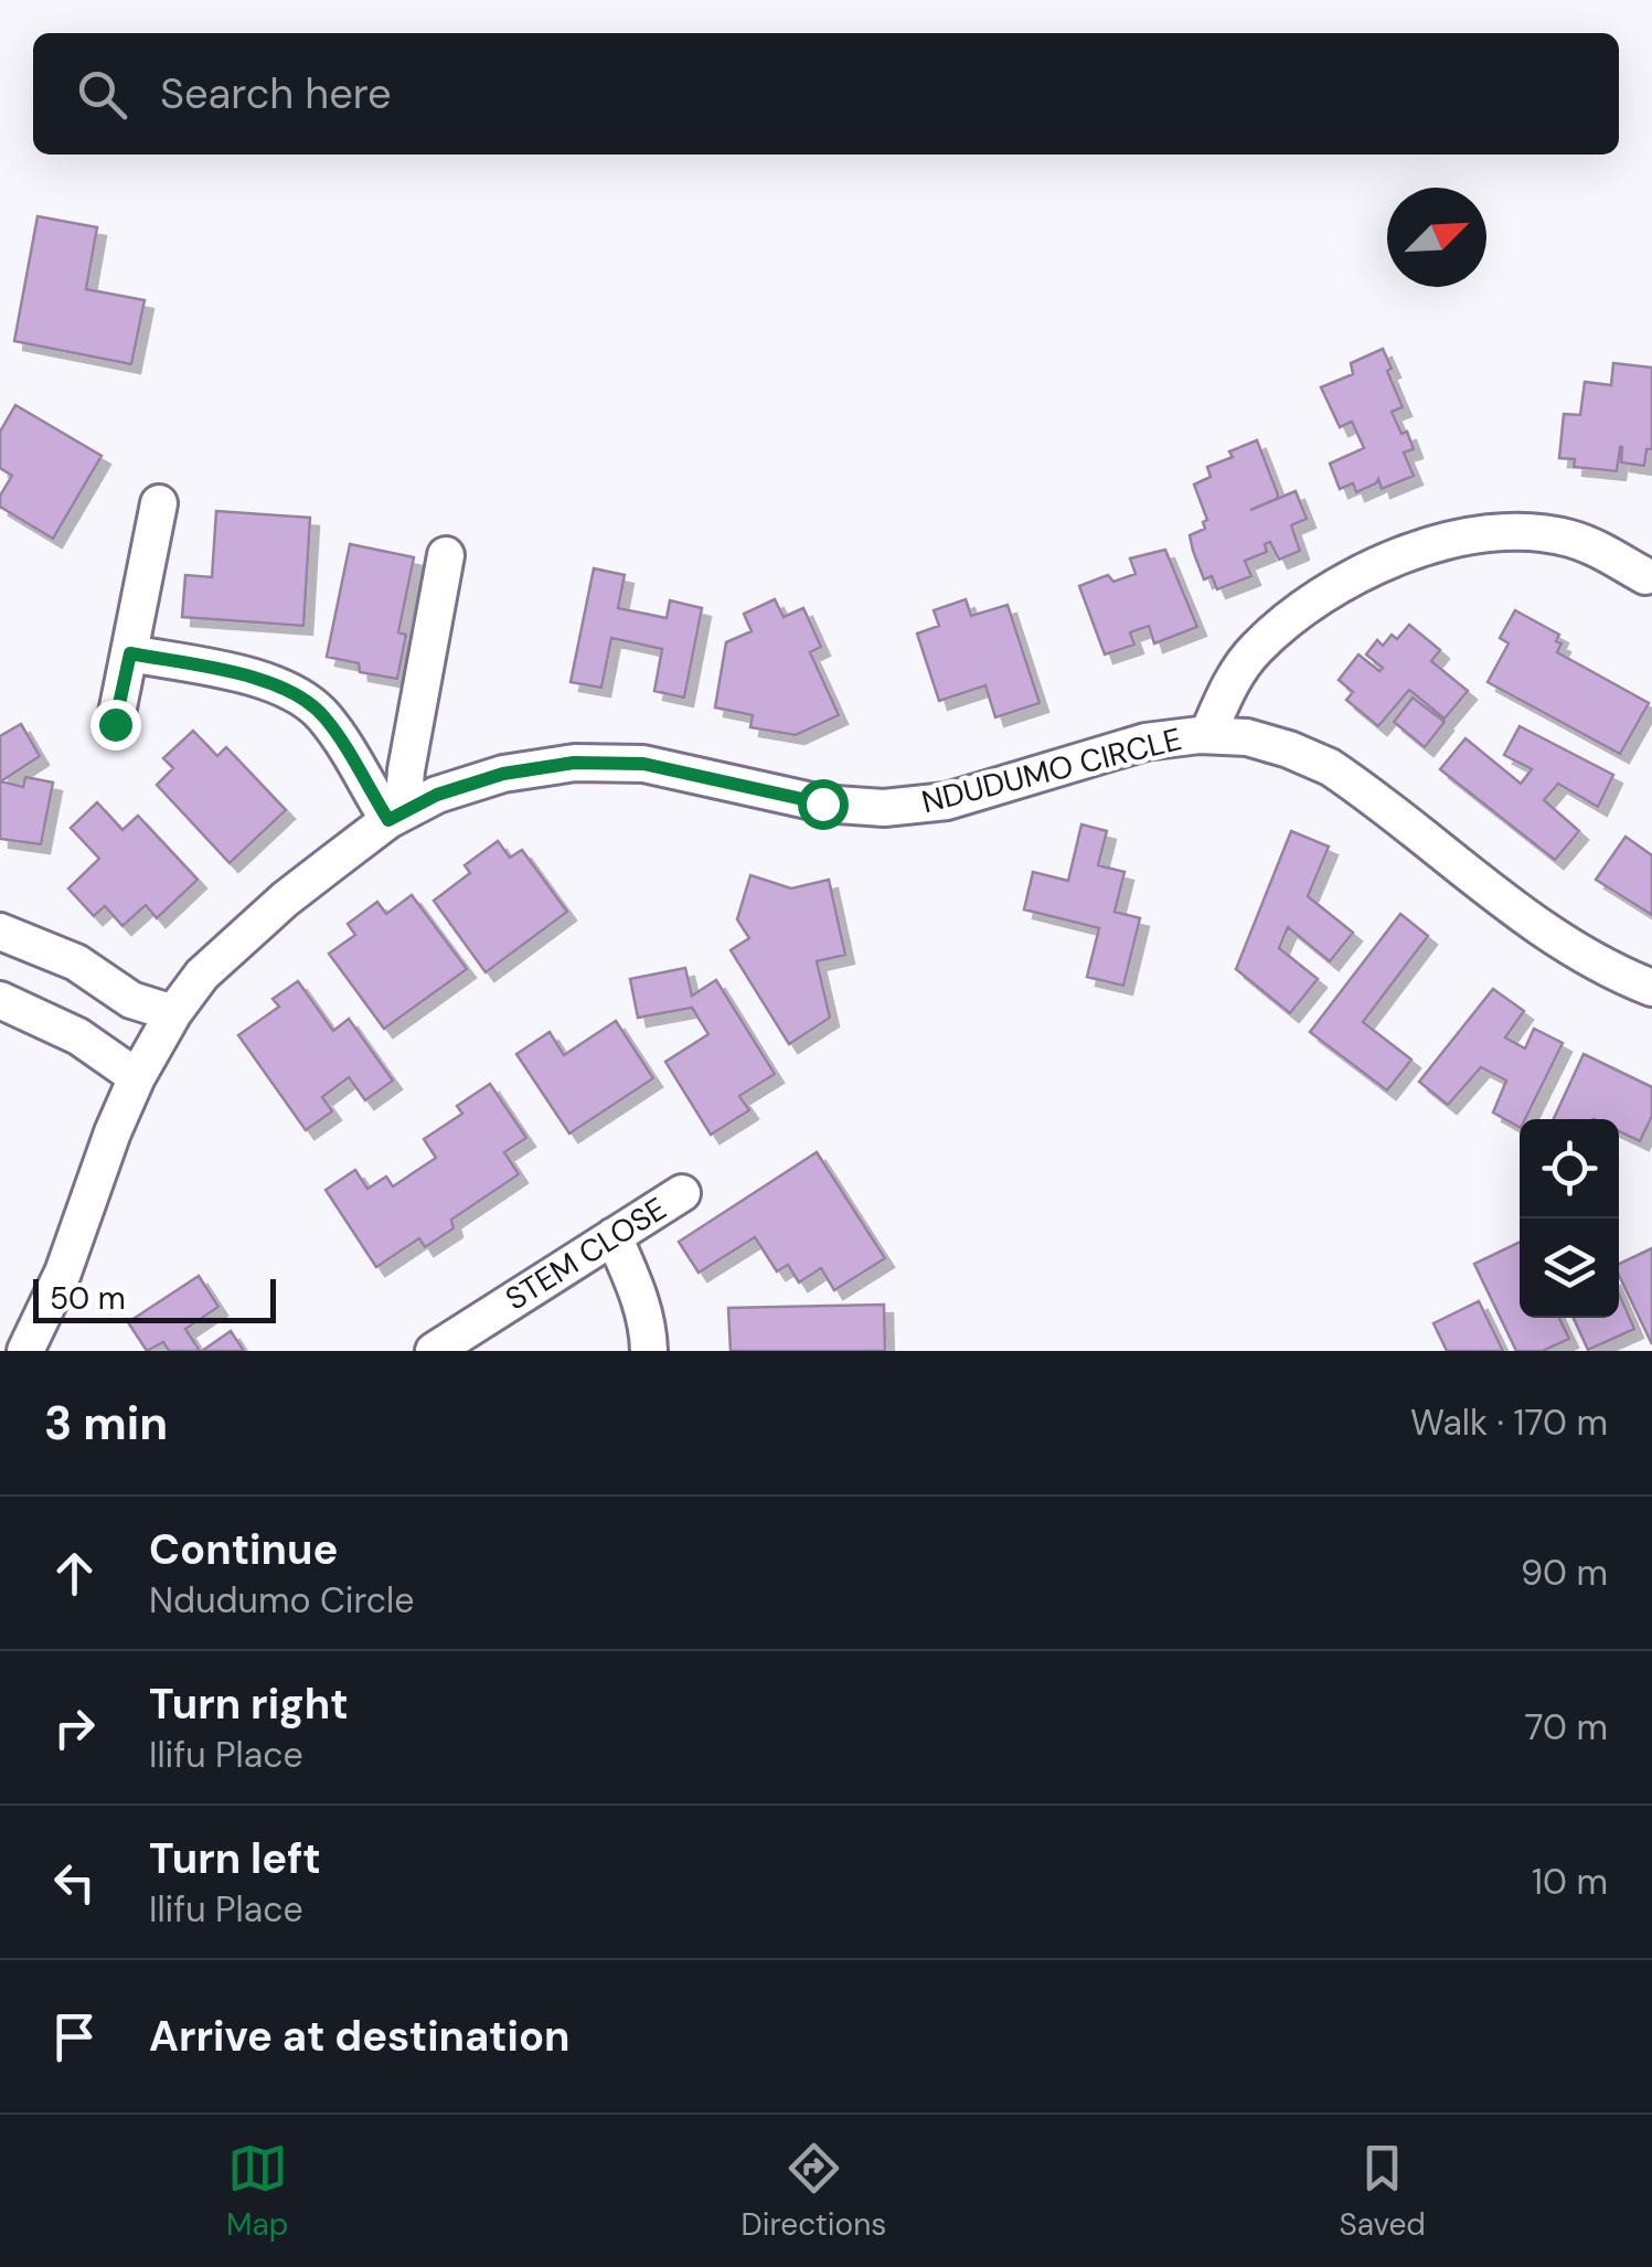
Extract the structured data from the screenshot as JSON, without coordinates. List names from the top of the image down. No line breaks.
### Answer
{"streets":{"street":["NDUDUMO CIRCLE","STEM CLOSE"]},"scale_bar":"50 m","north":"top right","page":{"search":"Search here","scale":"50 m","heading":["3 min","Walk · 170 m"],"list":[["Continue","Ndudumo Circle","90 m"],["Turn right","Ilifu Place","70 m"],["Turn left","Ilifu Place","10 m"],"Arrive at destination"],"nav":["Map","Directions","Saved"]}}
